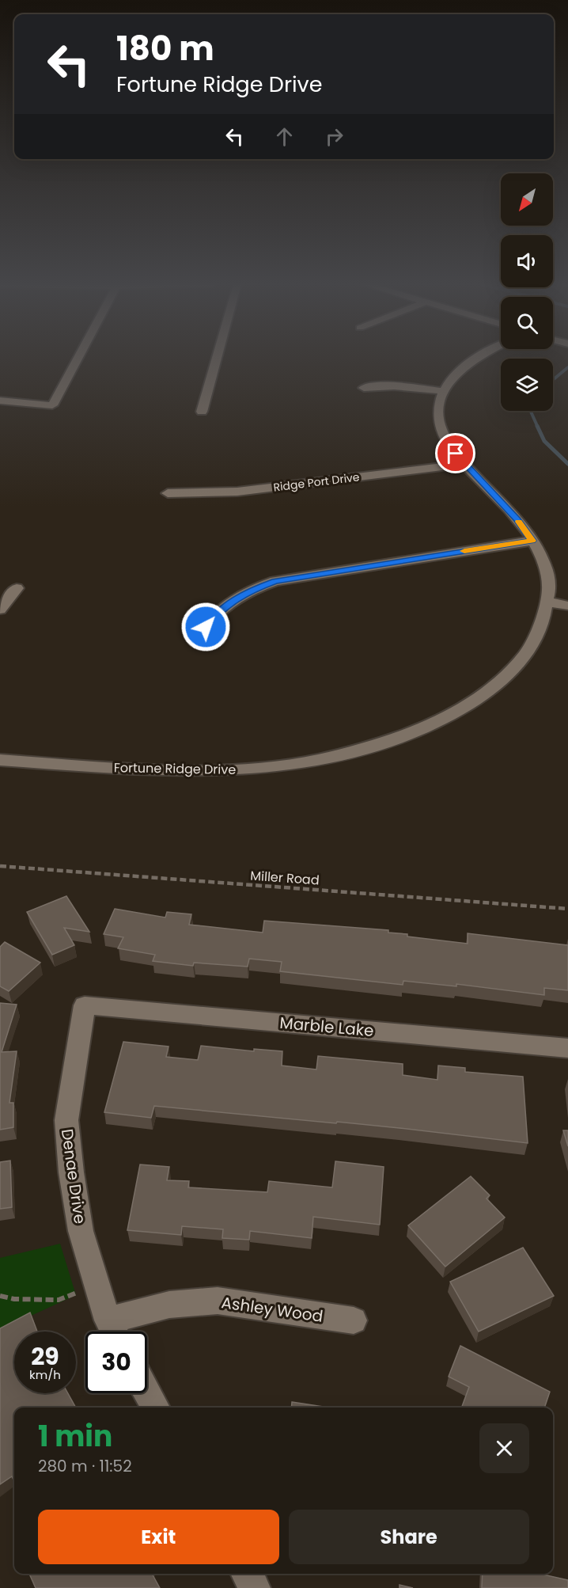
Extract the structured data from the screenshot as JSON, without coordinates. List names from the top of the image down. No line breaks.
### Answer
{"streets":{"street":["Ridge Port Drive","Fortune Ridge Drive","Marble Lake","Denae Drive","Ashley Wood"],"path":["Miller Road"]},"crossings":[["Ridge Port Drive","Fortune Ridge Drive"],["Marble Lake","Denae Drive"],["Denae Drive","Ashley Wood"]],"north":"bottom left","page":{"turn":["180 m","Fortune Ridge Drive"],"speed":"29 km/h","limit":"30","heading":["1 min","280 m · 11:52"],"buttons":["Exit","Share"]}}
